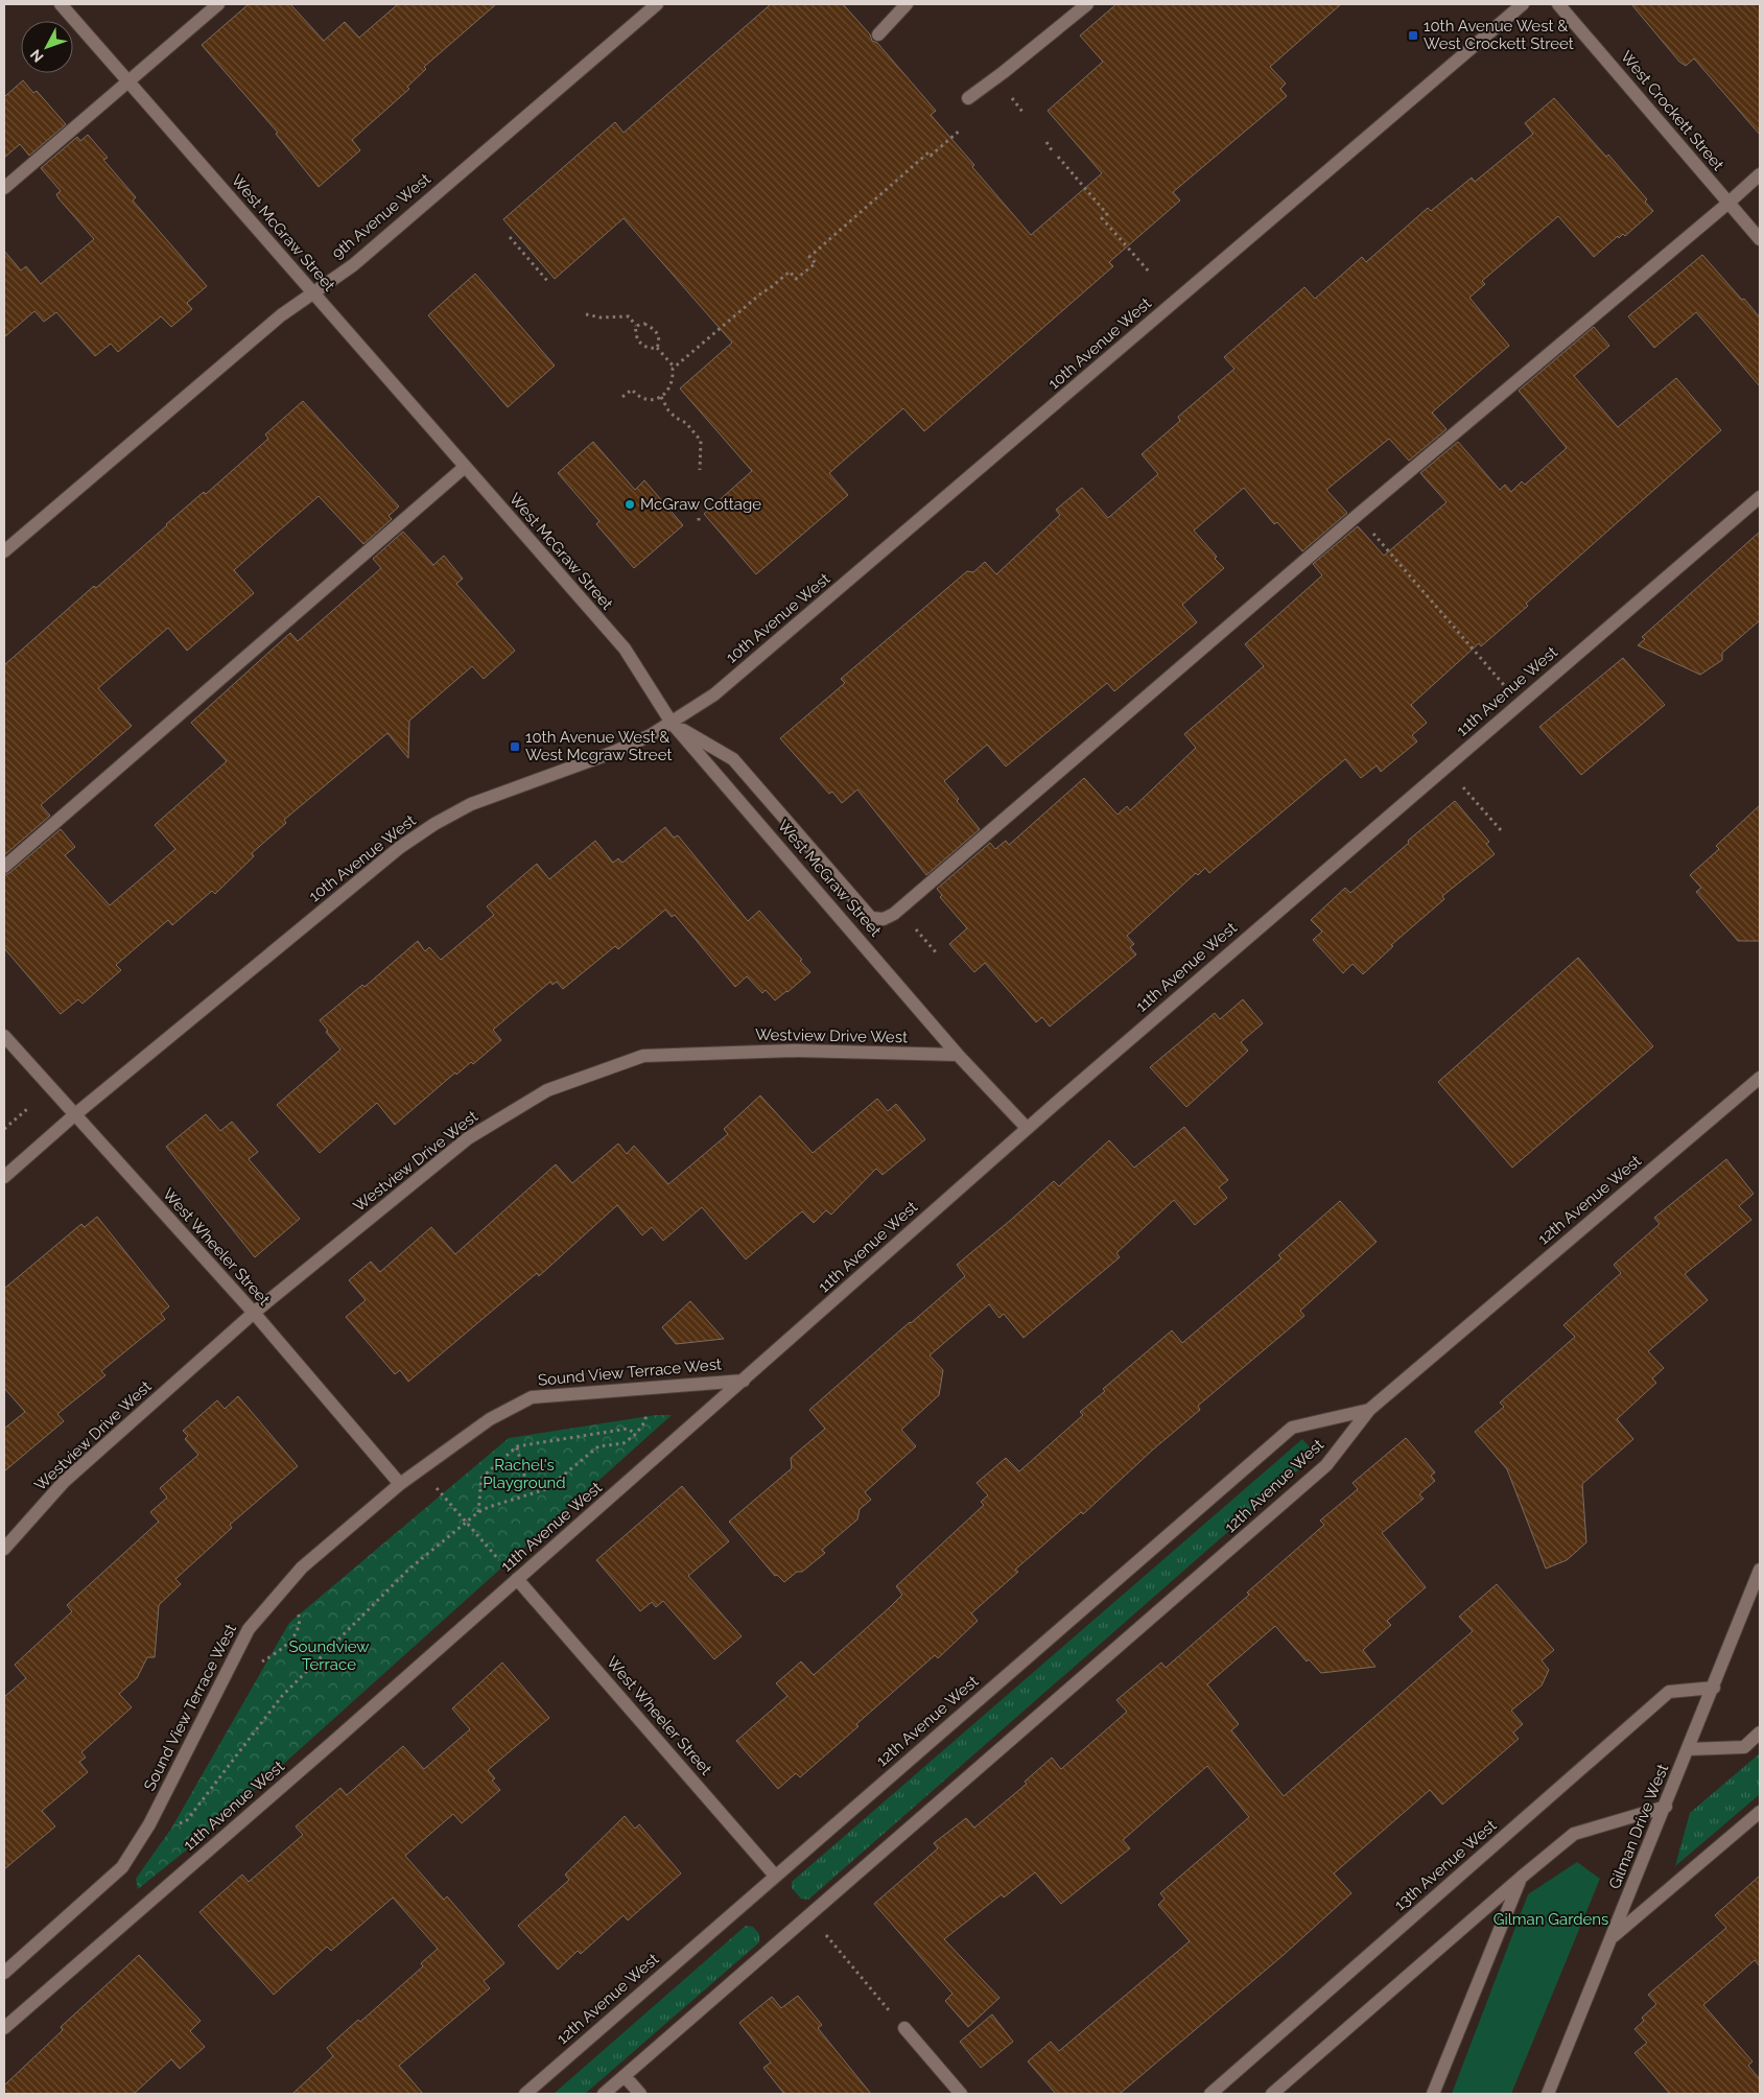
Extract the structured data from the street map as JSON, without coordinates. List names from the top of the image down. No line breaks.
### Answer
{"streets":{"street":["West Crockett Street","9th Avenue West","West McGraw Street","10th Avenue West","11th Avenue West","Westview Drive West","12th Avenue West","West Wheeler Street","Sound View Terrace West","Gilman Drive West","13th Avenue West"]},"crossings":[["9th Avenue West","West McGraw Street"],["West McGraw Street","10th Avenue West"],["West McGraw Street","11th Avenue West"],["West McGraw Street","Westview Drive West"],["10th Avenue West","West Wheeler Street"],["11th Avenue West","West Wheeler Street"],["11th Avenue West","Sound View Terrace West"],["Westview Drive West","West Wheeler Street"],["12th Avenue West","West Wheeler Street"],["West Wheeler Street","Sound View Terrace West"],["Gilman Drive West","13th Avenue West"]],"parks":["Rachel's Playground","Soundview Terrace","Gilman Gardens"],"places":{"transit":["10th Avenue West & West Crockett Street","10th Avenue West & West Mcgraw Street"],"other":["McGraw Cottage"]},"north":"bottom left"}
